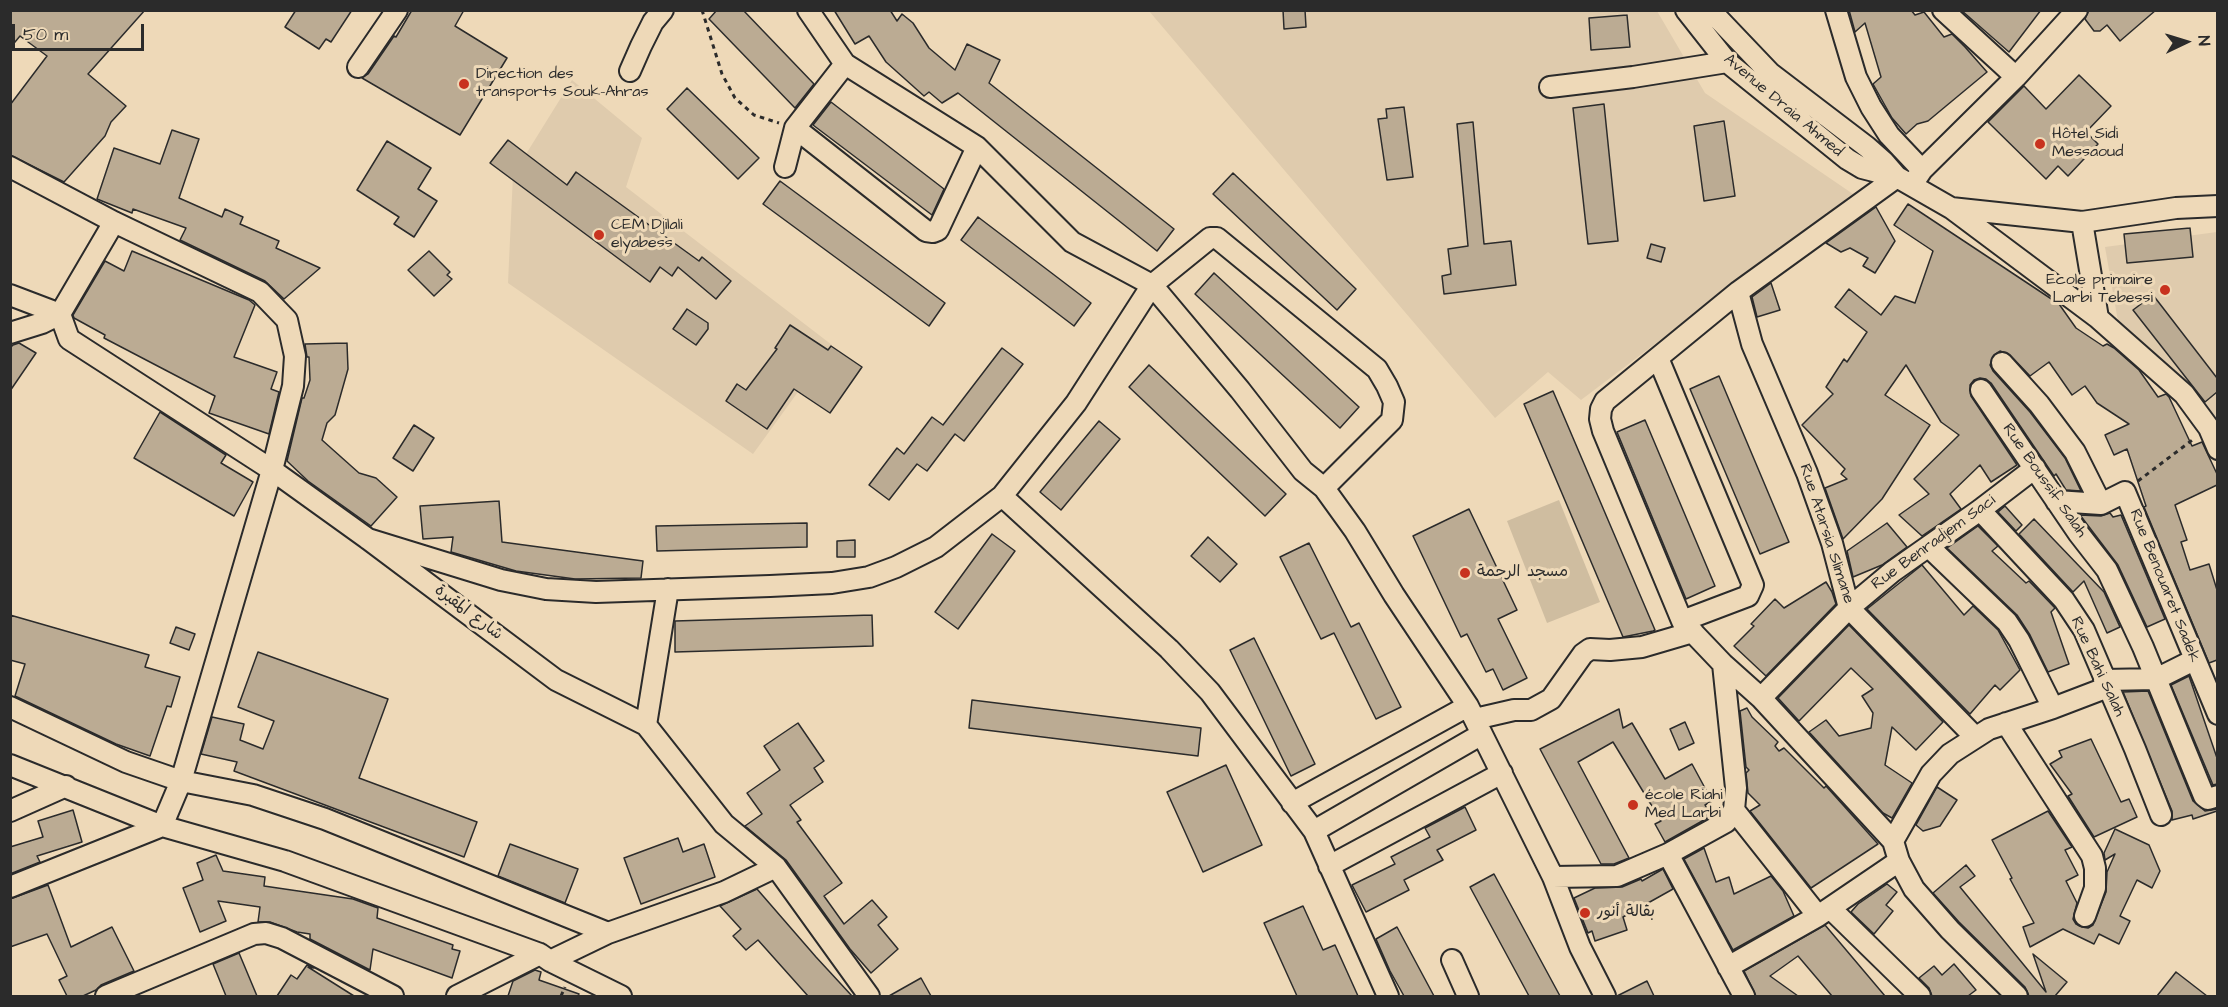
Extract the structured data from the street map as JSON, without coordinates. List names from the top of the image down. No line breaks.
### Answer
{"streets":{"street":["Avenue Draia Ahmed","Rue Boussif Salah","Rue Atarsia Slimane","Rue Benradjem Saci","Rue Benouaret Sadek","شارع المقبرة","Rue Bahi Salah"]},"crossings":[["Rue Boussif Salah","Rue Benradjem Saci"],["Rue Atarsia Slimane","Rue Benradjem Saci"],["Rue Benradjem Saci","Rue Bahi Salah"]],"places":["Direction des transports Souk-Ahras","Hôtel Sidi Messaoud","CEM Djilali elyabess","Ecole primaire Larbi Tebessi","مسجد الرحمة","école Riahi Med Larbi","بقالة أنور"],"scale_bar":"50 m","north":"right"}
